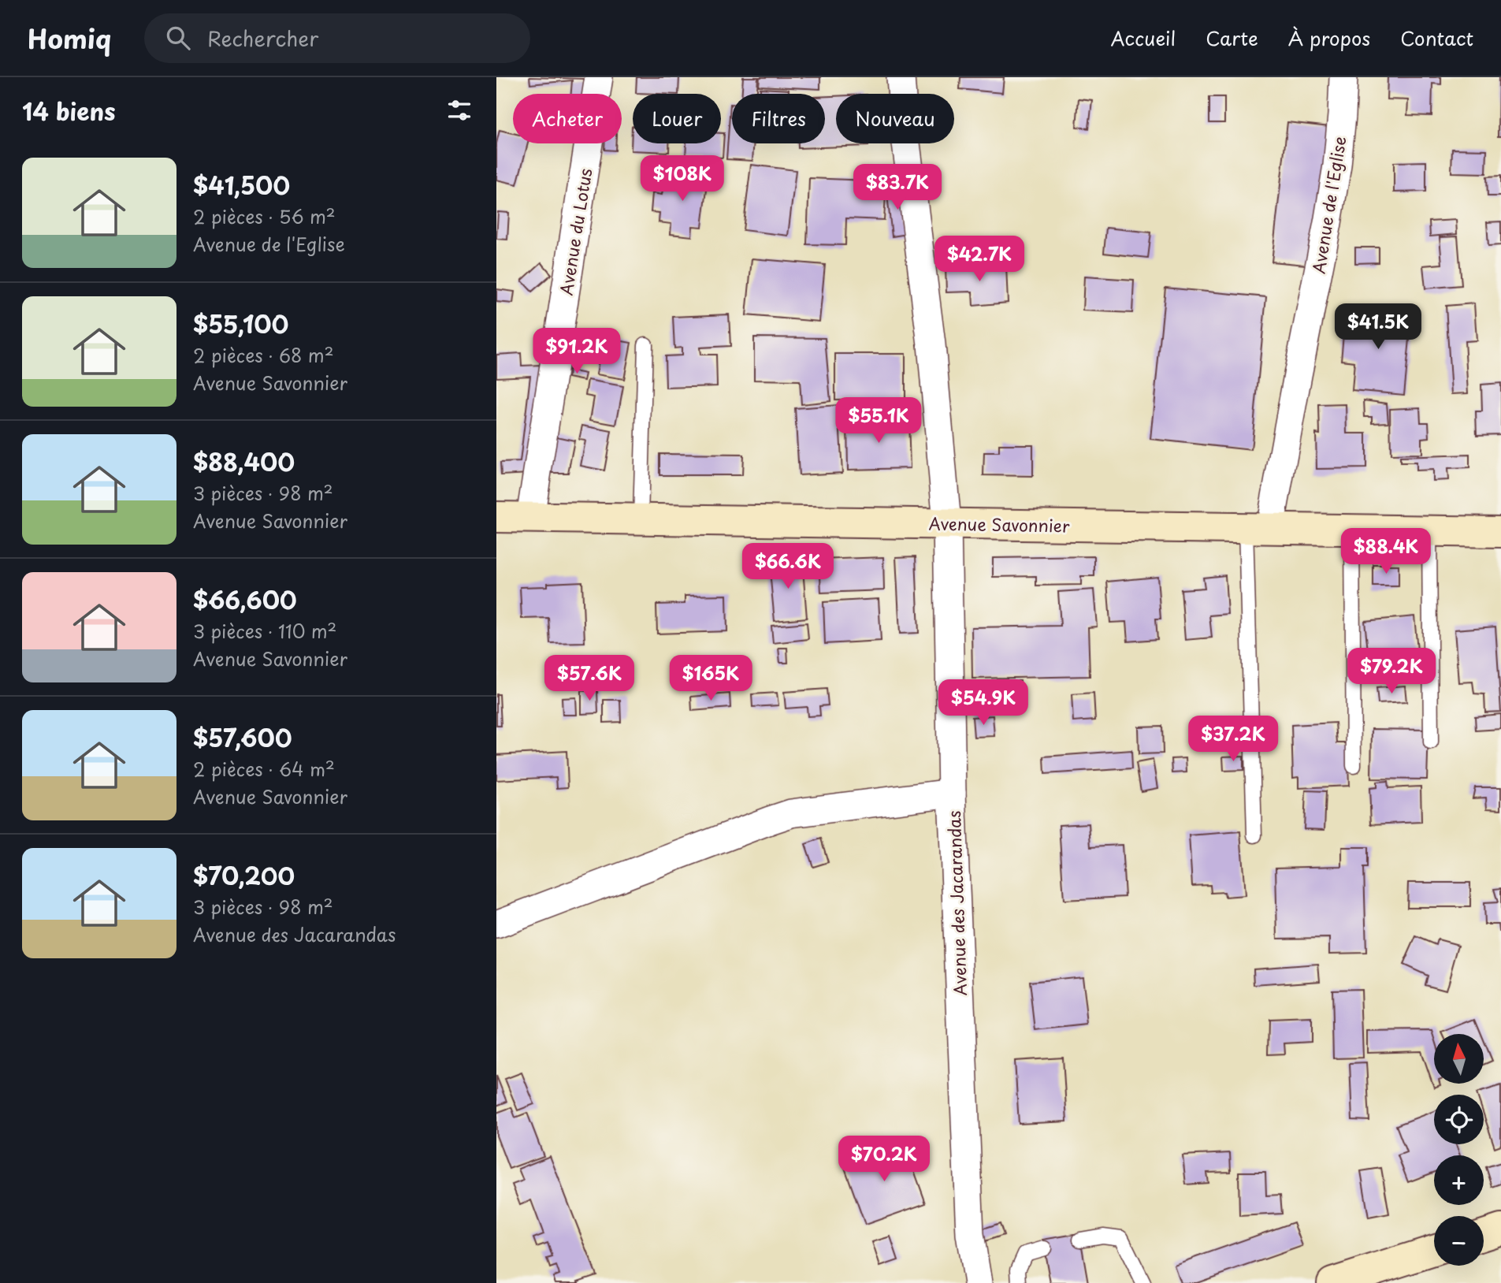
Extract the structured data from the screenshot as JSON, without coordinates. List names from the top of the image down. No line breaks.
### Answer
{"streets":{"street":["Avenue de l'Eglise","Avenue du Lotus","Avenue Savonnier","Avenue des Jacarandas"]},"crossings":[["Avenue de l'Eglise","Avenue Savonnier"],["Avenue du Lotus","Avenue Savonnier"],["Avenue Savonnier","Avenue des Jacarandas"]],"north":"top","page":{"header":"Homiq","search":"Rechercher","nav":["Accueil","Carte","À propos","Contact"],"heading":"14 biens","chip":["Acheter","Louer","Filtres","Nouveau"],"list":[{"name":"$41,500","note":"2 pièces · 56 m² · Avenue de l'Eglise"},{"name":"$55,100","note":"2 pièces · 68 m² · Avenue Savonnier"},{"name":"$88,400","note":"3 pièces · 98 m² · Avenue Savonnier"},{"name":"$66,600","note":"3 pièces · 110 m² · Avenue Savonnier"},{"name":"$57,600","note":"2 pièces · 64 m² · Avenue Savonnier"},{"name":"$70,200","note":"3 pièces · 98 m² · Avenue des Jacarandas"}],"price":["$108K","$83.7K","$42.7K","$41.5K","$91.2K","$55.1K","$88.4K","$66.6K","$79.2K","$57.6K","$165K","$54.9K","$37.2K","$70.2K"],"map_buttons":["+","−"]}}
